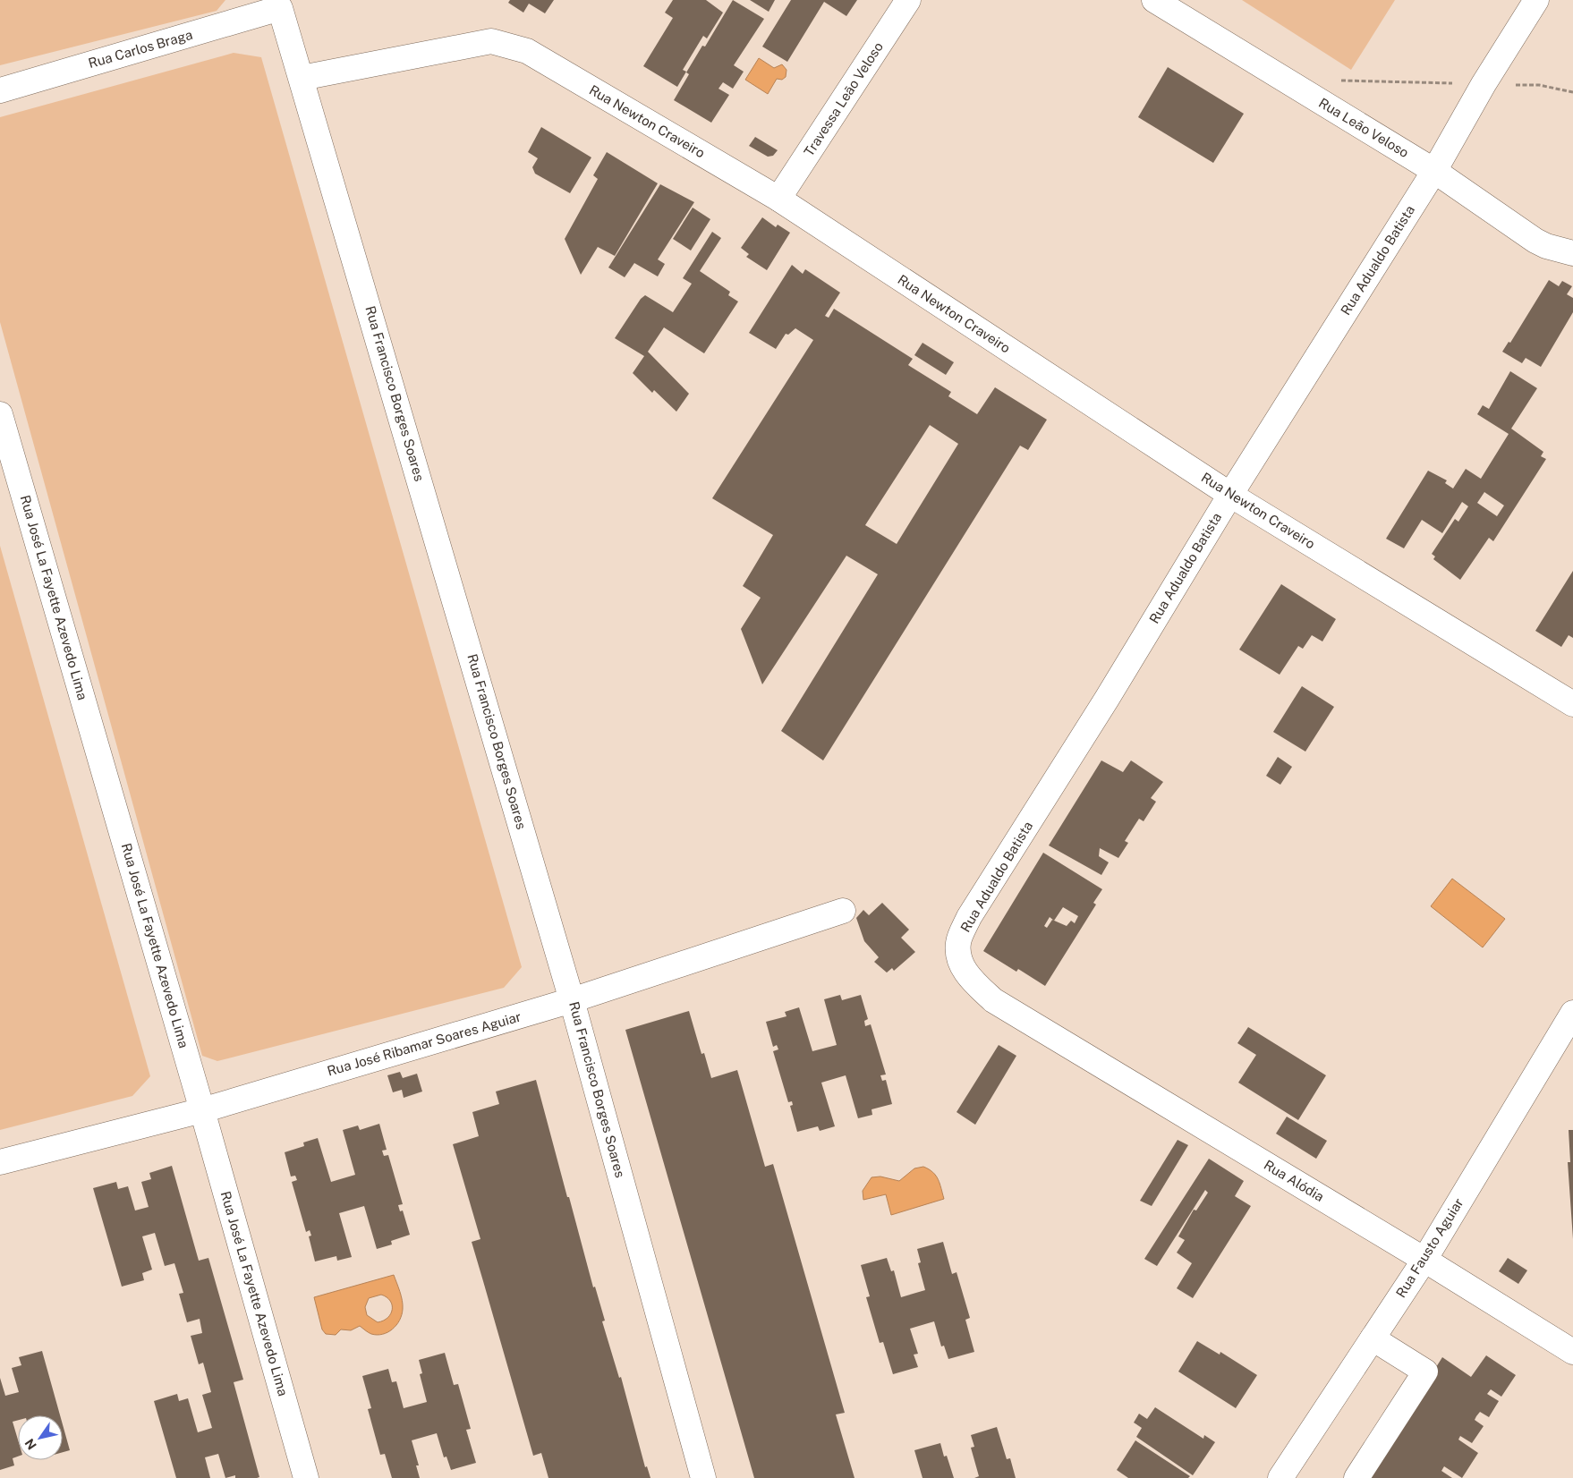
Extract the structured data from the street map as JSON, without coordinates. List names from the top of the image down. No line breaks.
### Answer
{"streets":{"street":["Rua Carlos Braga","Travessa Leão Veloso","Rua Newton Craveiro","Rua Leão Veloso","Rua Adualdo Batista","Rua Francisco Borges Soares","Rua José La Fayette Azevedo Lima","Rua José Ribamar Soares Aguiar","Rua Alódia","Rua Fausto Aguiar"]},"crossings":[["Rua Carlos Braga","Rua Francisco Borges Soares"],["Travessa Leão Veloso","Rua Newton Craveiro"],["Rua Newton Craveiro","Rua Adualdo Batista"],["Rua Newton Craveiro","Rua Francisco Borges Soares"],["Rua Leão Veloso","Rua Adualdo Batista"],["Rua Adualdo Batista","Rua Alódia"],["Rua Francisco Borges Soares","Rua José Ribamar Soares Aguiar"],["Rua José La Fayette Azevedo Lima","Rua José Ribamar Soares Aguiar"],["Rua Alódia","Rua Fausto Aguiar"]],"north":"bottom left"}
